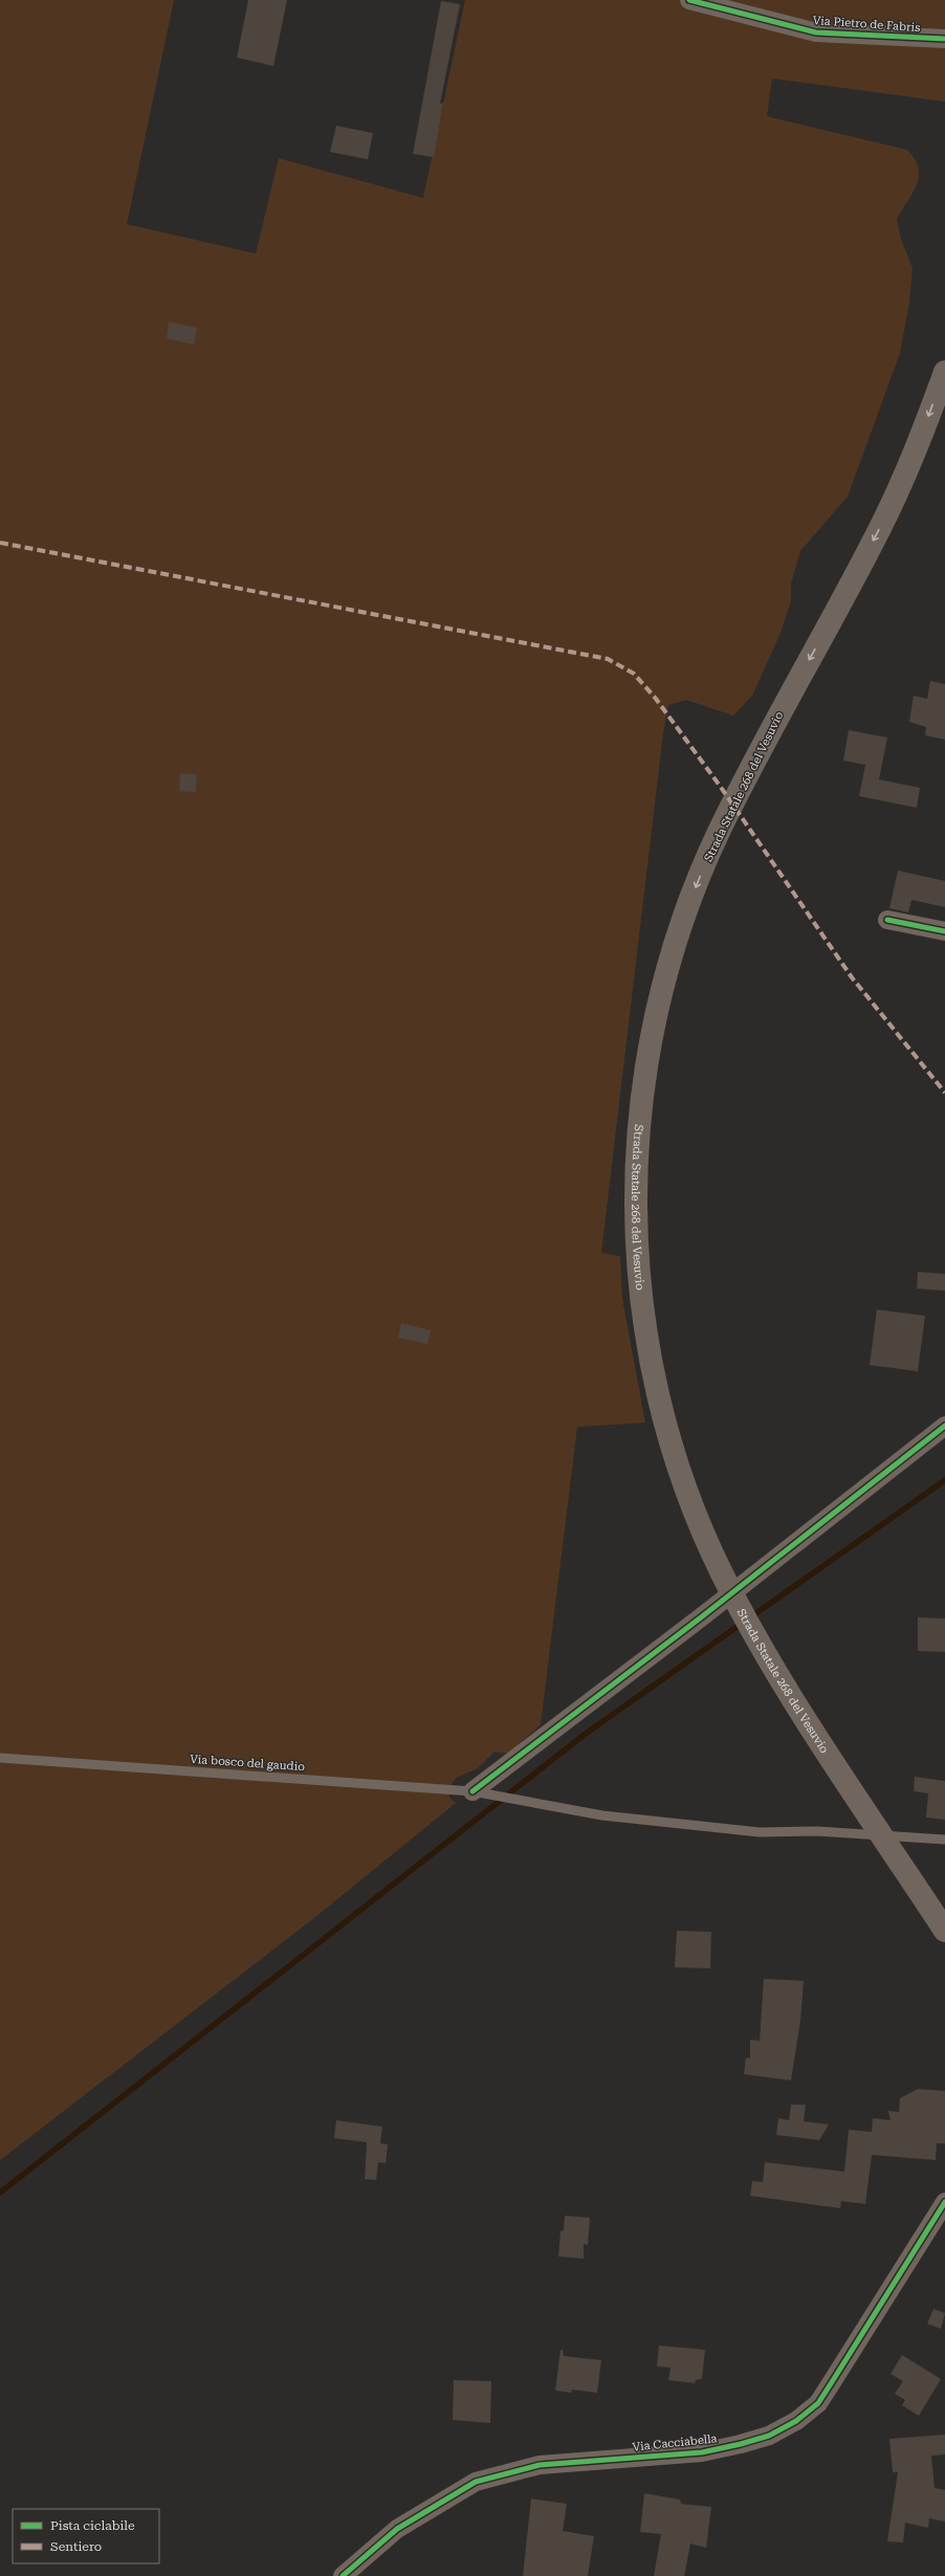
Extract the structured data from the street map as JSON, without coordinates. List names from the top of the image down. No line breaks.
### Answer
{"streets":{"highway":["Strada Statale 268 del Vesuvio"],"street":["Via Pietro de Fabris","Via Cacciabella"],"lane":["Via bosco del gaudio"]},"one_way":["Strada Statale 268 del Vesuvio"],"legend":["Pista ciclabile","Sentiero"]}
